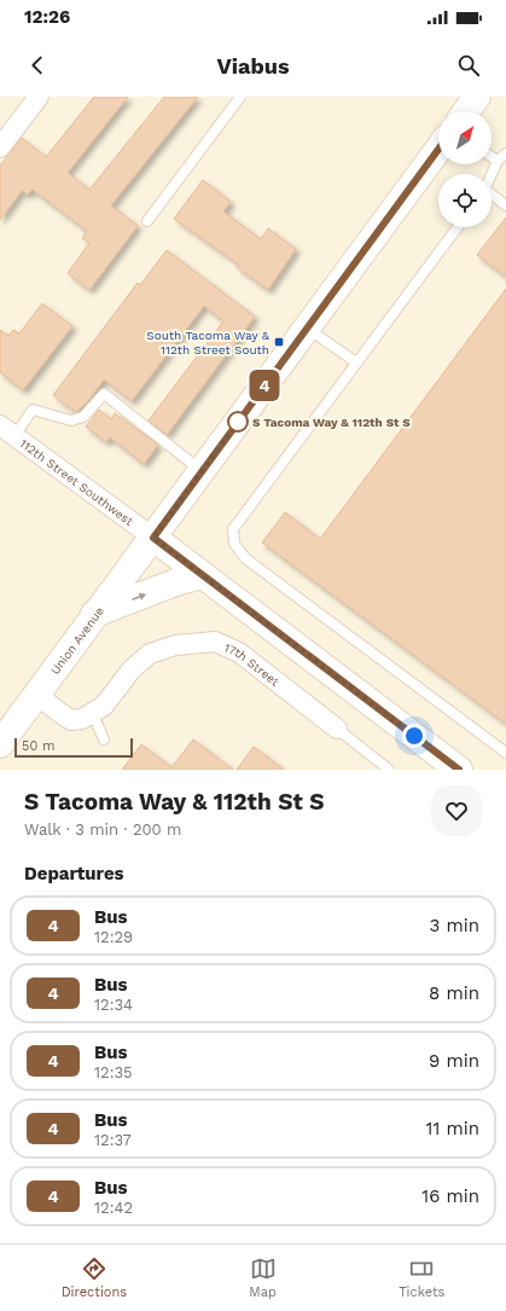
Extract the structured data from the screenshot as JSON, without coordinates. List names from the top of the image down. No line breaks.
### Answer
{"streets":{"street":["112th Street Southwest","Union Avenue","17th Street"]},"crossings":[["112th Street Southwest","Union Avenue"],["Union Avenue","17th Street"]],"places":{"transit":["South Tacoma Way & 112th Street South"],"other":["S Tacoma Way & 112th St S"]},"lines":["bus line 4"],"scale_bar":"50 m","north":"top right","page":{"status":"12:26","header":"Viabus","on_map":"4","scale":"50 m","heading":[["S Tacoma Way & 112th St S","Walk · 3 min · 200 m"],"Departures"],"list":[{"mark":"4","name":"Bus","note":"12:29","value":"3 min"},{"mark":"4","name":"Bus","note":"12:34","value":"8 min"},{"mark":"4","name":"Bus","note":"12:35","value":"9 min"},{"mark":"4","name":"Bus","note":"12:37","value":"11 min"},{"mark":"4","name":"Bus","note":"12:42","value":"16 min"}],"tabs":["Directions","Map","Tickets"]}}
